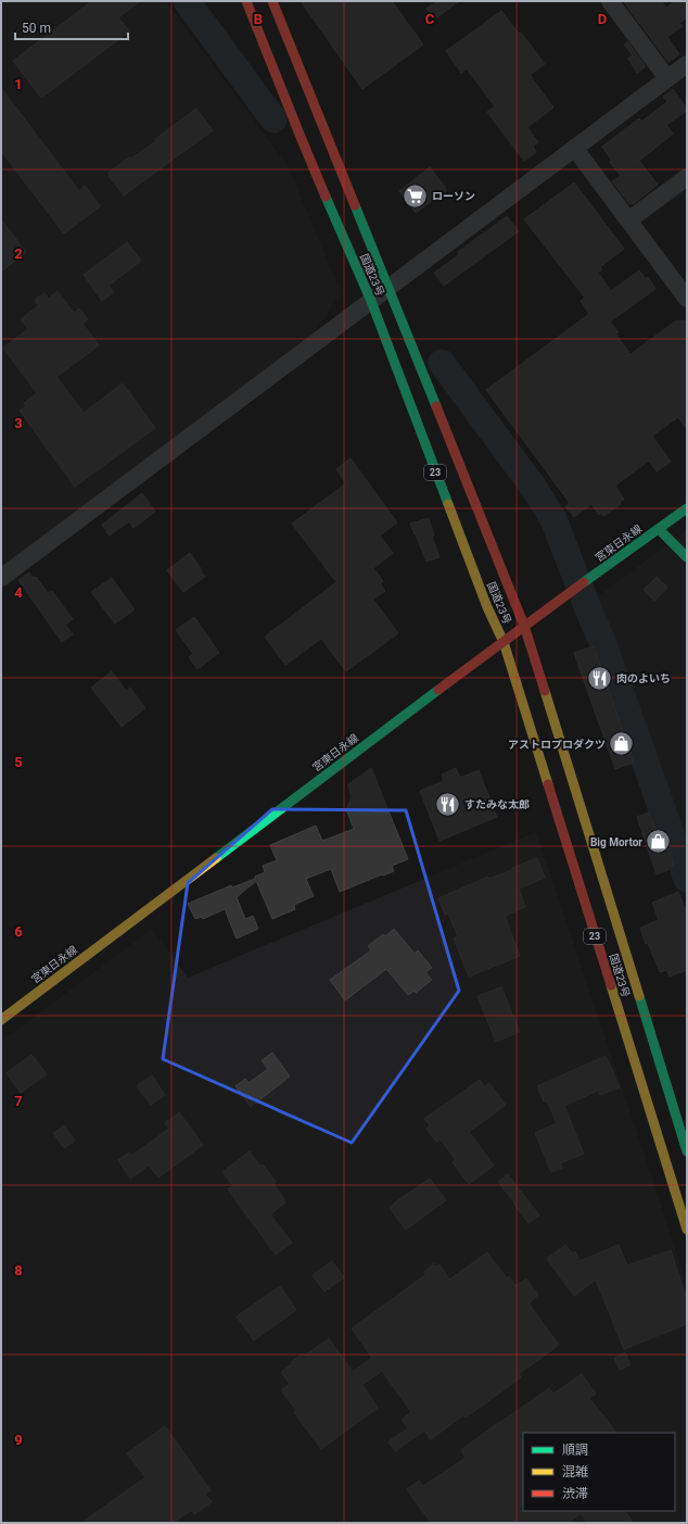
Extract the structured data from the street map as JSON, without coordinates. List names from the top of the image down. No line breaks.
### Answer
{"streets":{"main road":["国道23号","23","宮東日永線"]},"crossings":[["国道23号","宮東日永線"]],"places":{"supermarket":["ローソン"],"restaurant":["肉のよいち","すたみな太郎"],"shop":["アストロプロダクツ","Big Mortor"]},"legend":["順調","混雑","渋滞"],"scale_bar":"50 m","grid":{"columns":["B","C","D"],"rows":["1","2","3","4","5","6","7","8","9"]}}
